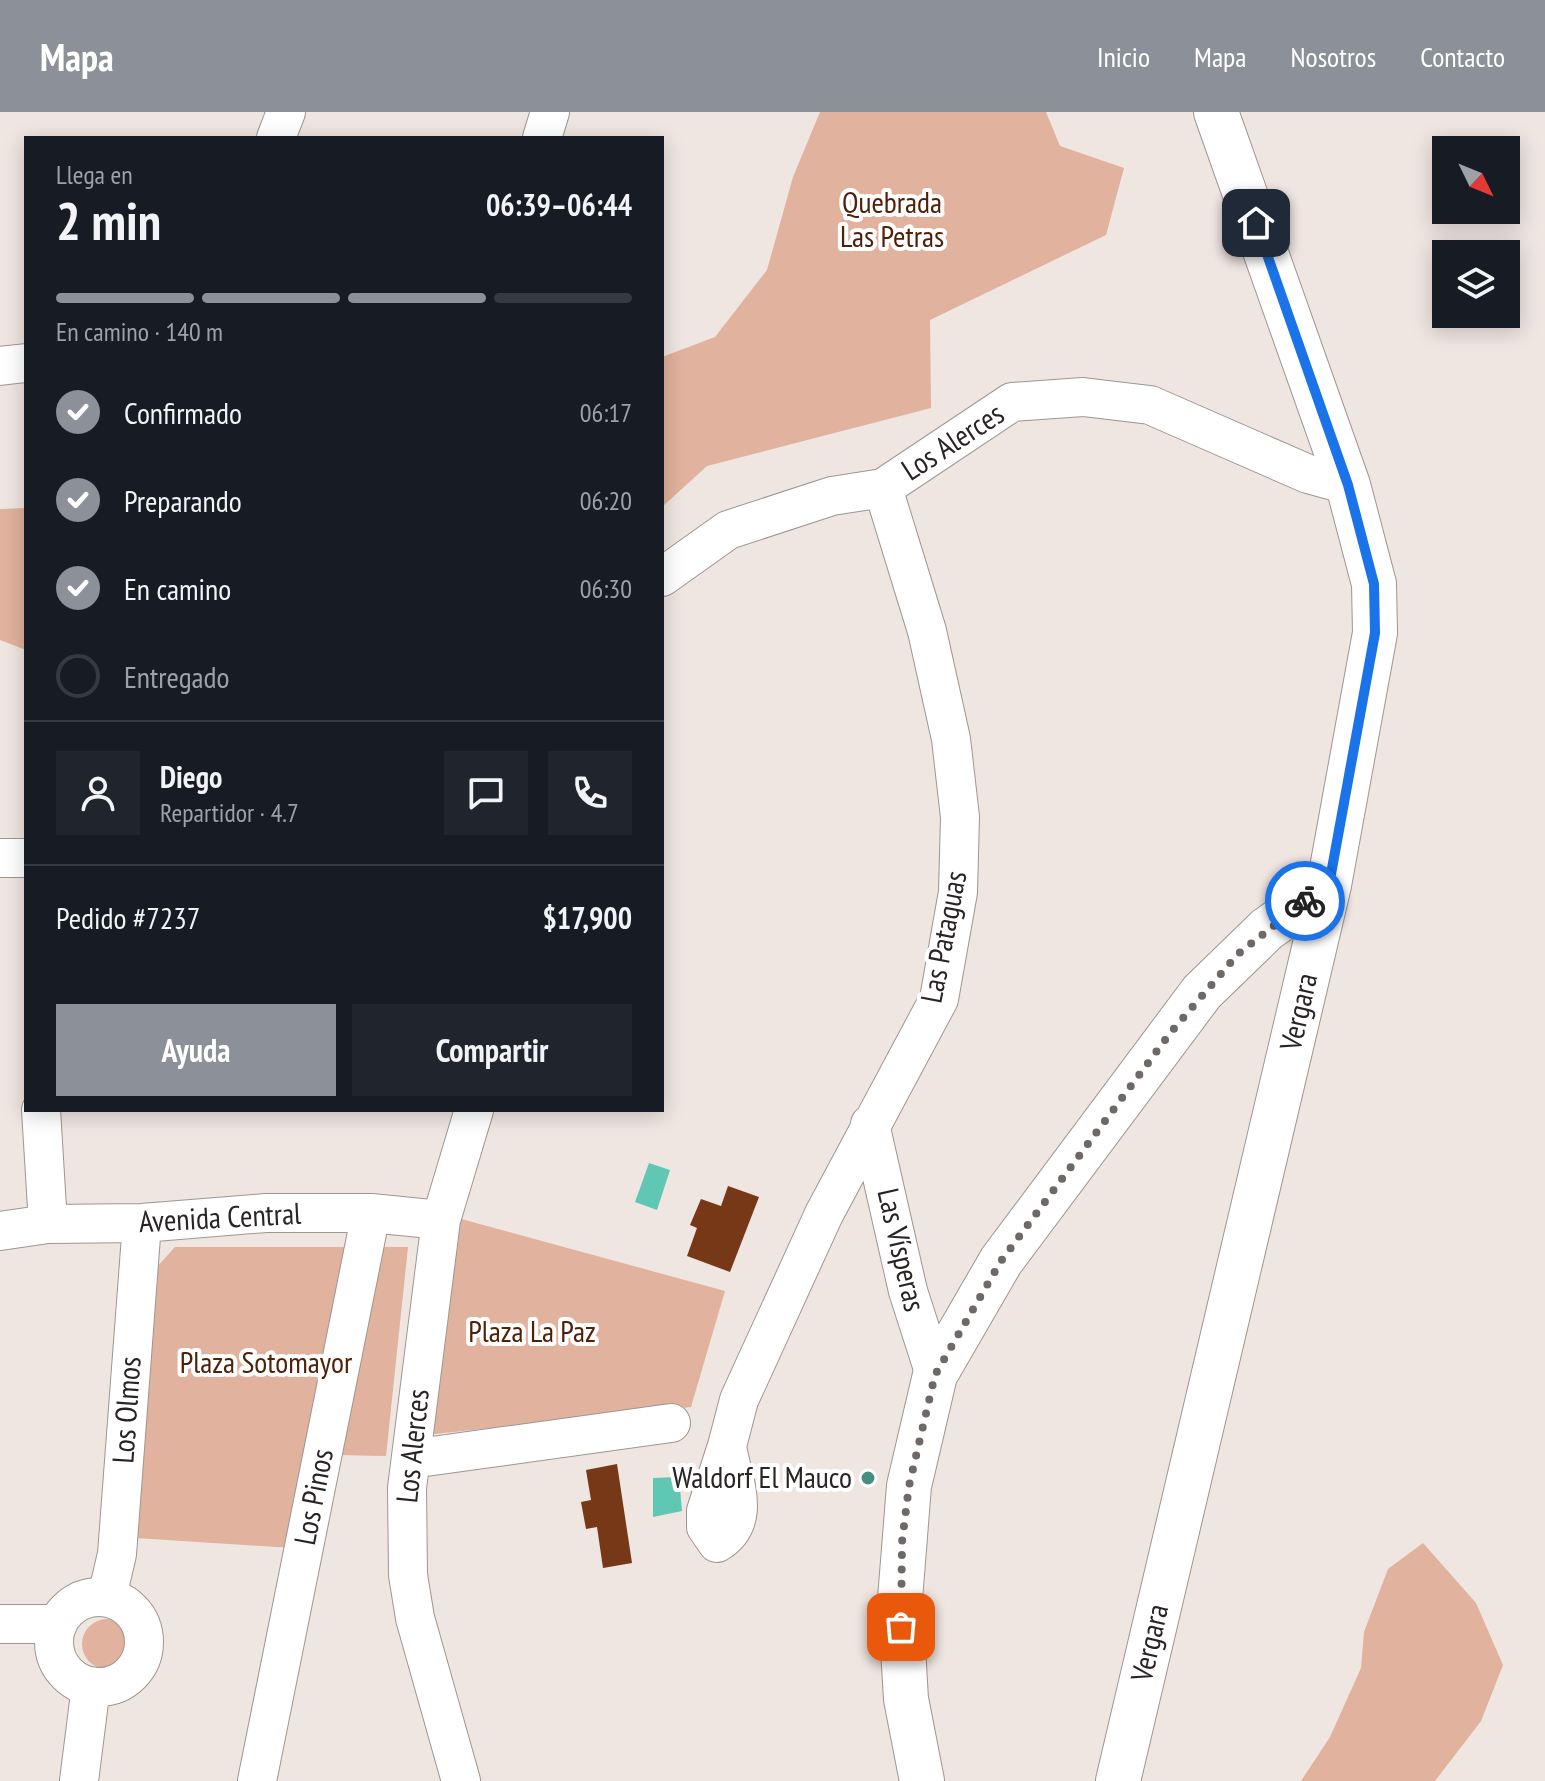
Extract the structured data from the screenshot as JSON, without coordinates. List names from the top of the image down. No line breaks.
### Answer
{"streets":{"street":["Los Alerces","Las Pataguas","Vergara","Avenida Central","Las Vísperas","Los Olmos","Los Pinos"]},"crossings":[["Los Alerces","Las Pataguas"],["Los Alerces","Vergara"],["Los Alerces","Avenida Central"],["Las Pataguas","Las Vísperas"],["Avenida Central","Los Olmos"],["Avenida Central","Los Pinos"]],"parks":["Quebrada Las Petras","Plaza La Paz","Plaza Sotomayor"],"places":["Waldorf El Mauco"],"north":"bottom right","page":{"header":"Mapa","nav":["Inicio","Mapa","Nosotros","Contacto"],"heading":["2 min","Llega en","06:39–06:44"],"panel":["Diego","Repartidor · 4.7","Pedido #7237","$17,900"],"bar":"En camino · 140 m","list":[["Confirmado","06:17"],["Preparando","06:20"],["En camino","06:30"],"Entregado"],"buttons":["Ayuda","Compartir"]}}
